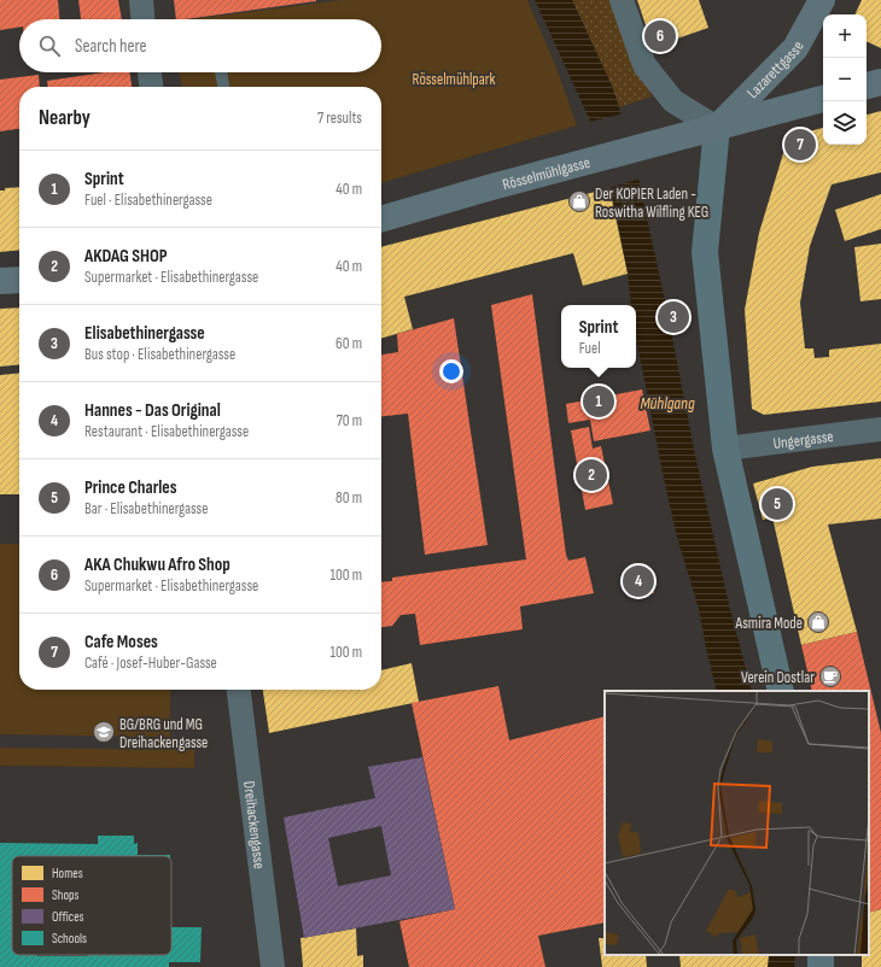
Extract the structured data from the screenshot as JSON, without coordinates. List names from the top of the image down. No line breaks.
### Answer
{"streets":{"main road":["Lazarettgasse","Rösselmühlgasse"],"street":["Ungergasse","Dreihackengasse"]},"crossings":[["Lazarettgasse","Rösselmühlgasse"]],"water":["Mühlgang"],"parks":["Rösselmühlpark"],"places":{"shop":["Der KOPIER Laden - Roswitha Wilfling KEG","Asmira Mode"],"cafe":["Verein Dostlar"],"school or university":["BG/BRG und MG Dreihackengasse"]},"legend":["Homes","Shops","Offices","Schools"],"page":{"map_buttons":["+","−"],"pins":["6","7","3","1","2","5","4"],"search":"Search here","heading":["Nearby","7 results"],"list":[{"mark":"1","name":"Sprint","note":"Fuel · Elisabethinergasse","value":"40 m"},{"mark":"2","name":"AKDAG SHOP","note":"Supermarket · Elisabethinergasse","value":"40 m"},{"mark":"3","name":"Elisabethinergasse","note":"Bus stop · Elisabethinergasse","value":"60 m"},{"mark":"4","name":"Hannes - Das Original","note":"Restaurant · Elisabethinergasse","value":"70 m"},{"mark":"5","name":"Prince Charles","note":"Bar · Elisabethinergasse","value":"80 m"},{"mark":"6","name":"AKA Chukwu Afro Shop","note":"Supermarket · Elisabethinergasse","value":"100 m"},{"mark":"7","name":"Cafe Moses","note":"Café · Josef-Huber-Gasse","value":"100 m"}],"popup":["Sprint","Fuel"]}}
